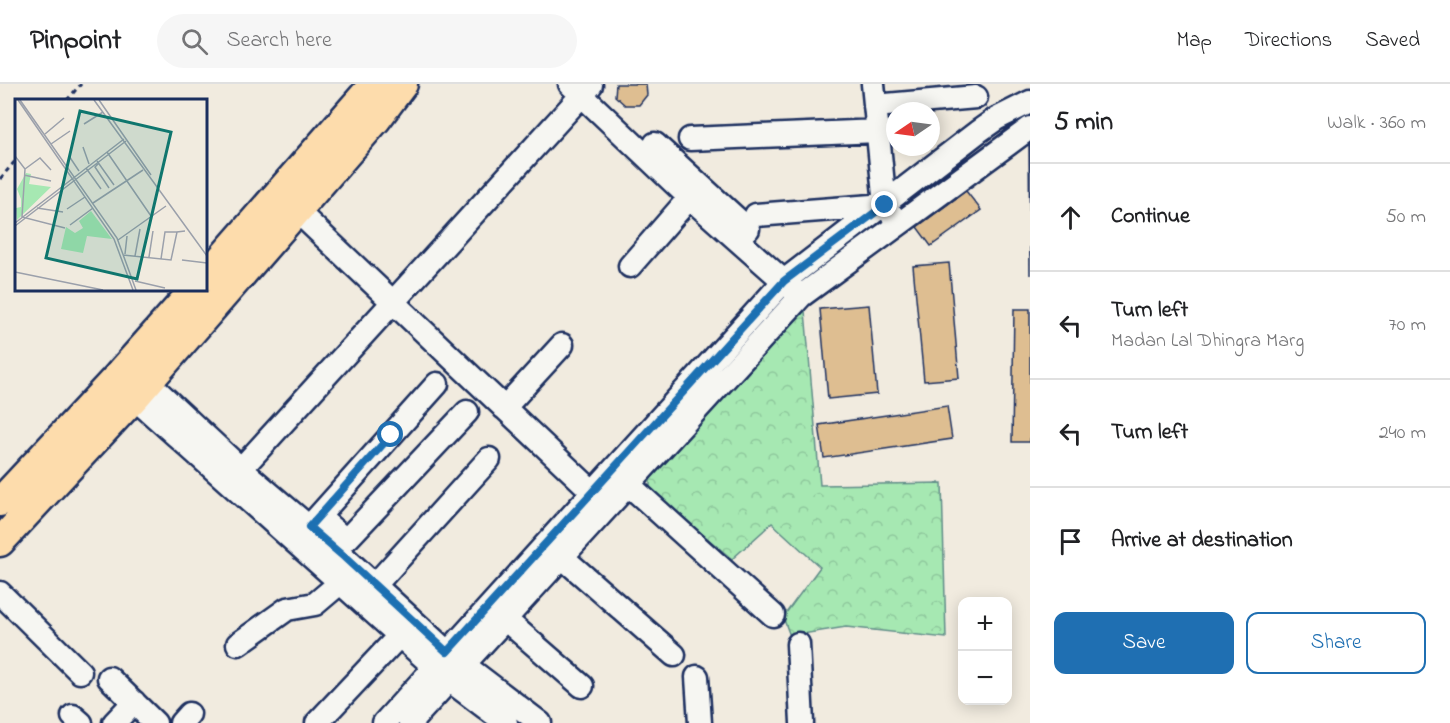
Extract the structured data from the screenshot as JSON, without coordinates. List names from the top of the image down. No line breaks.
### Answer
{"north":"left","page":{"header":"Pinpoint","search":"Search here","nav":["Map","Directions","Saved"],"heading":["5 min","Walk · 360 m"],"list":[["Continue","50 m"],["Turn left","Madan Lal Dhingra Marg","70 m"],["Turn left","240 m"],"Arrive at destination"],"buttons":["Save","Share"],"map_buttons":["+","−"]}}
